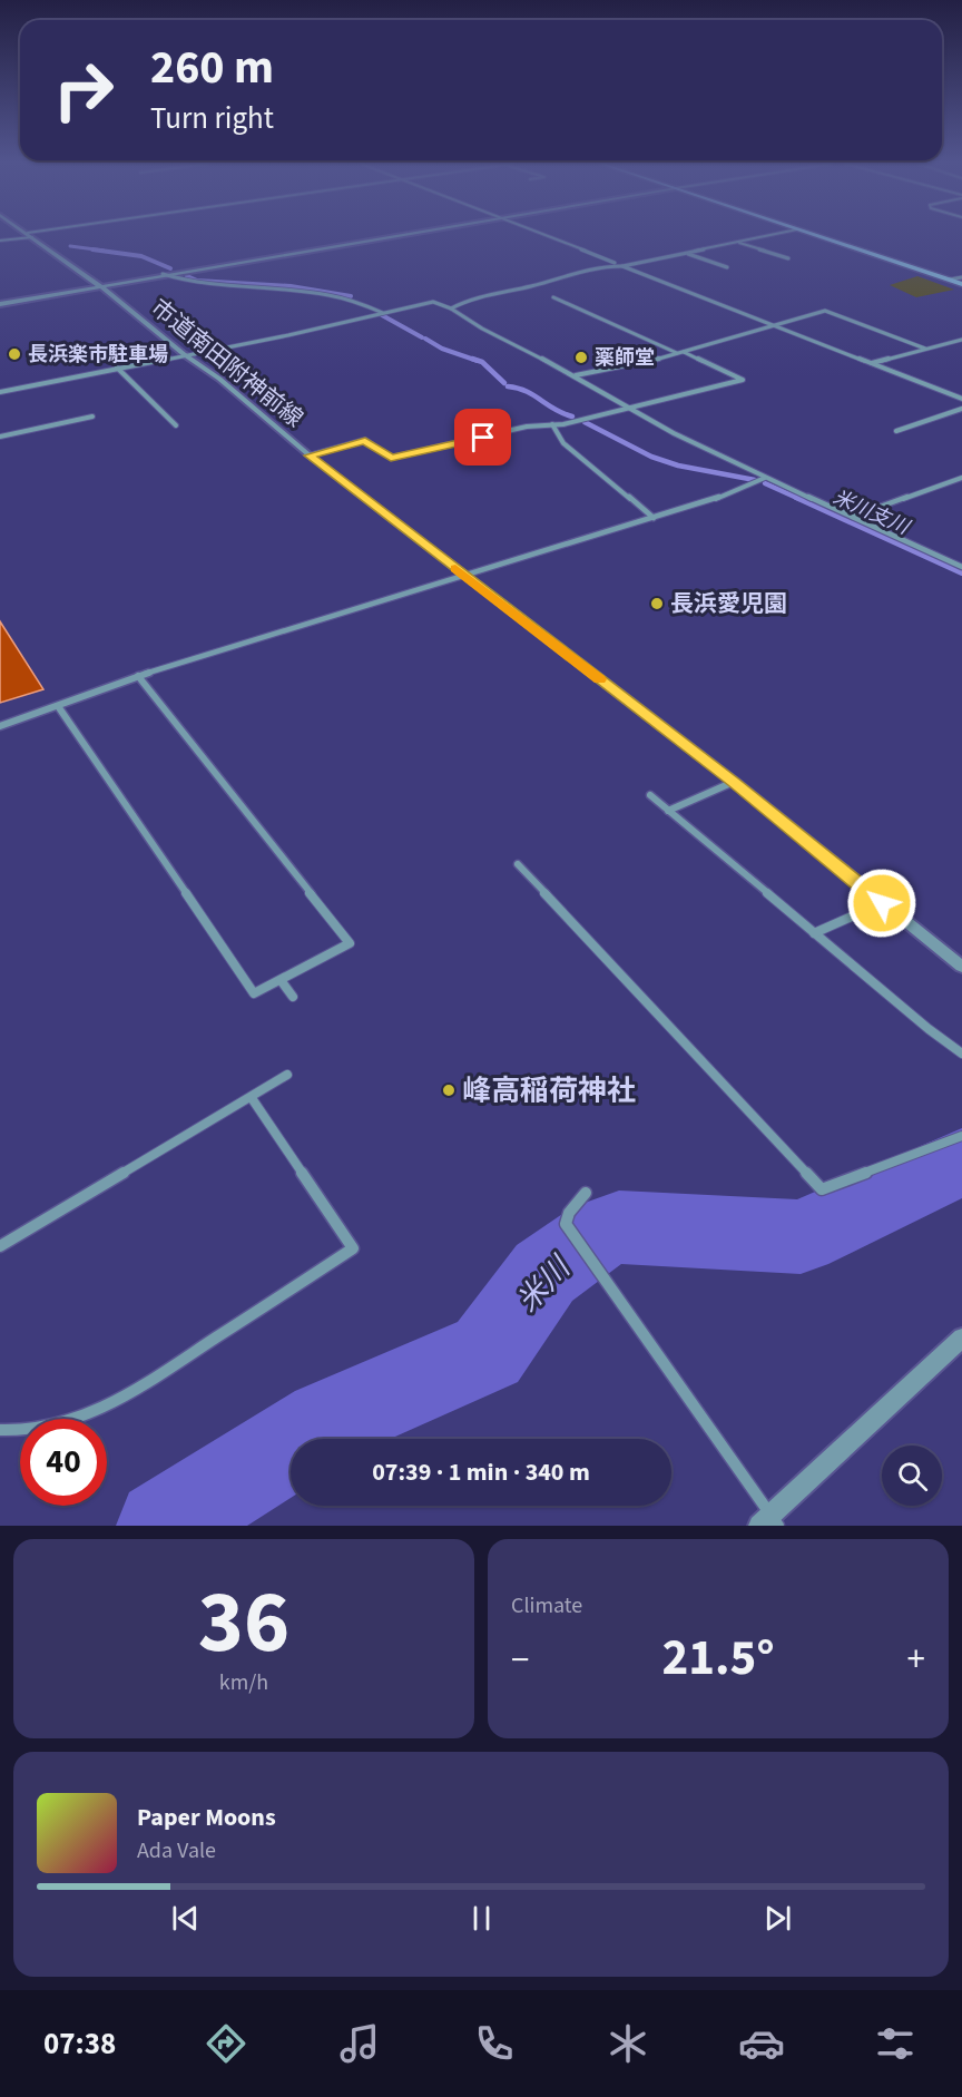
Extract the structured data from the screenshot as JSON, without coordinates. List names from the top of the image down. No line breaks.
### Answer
{"streets":{"street":["市道南田附神前線"]},"water":["米川支川","米川"],"places":["長浜楽市駐車場","薬師堂","長浜愛児園","峰高稲荷神社"],"page":{"turn":["260 m","Turn right"],"limit":"40","trip":"07:39 · 1 min · 340 m","tile":[["36","km/h"],"Climate"],"heat":["−","21.5°","+"],"song":["Paper Moons","Ada Vale"],"tabs":"07:38"}}
